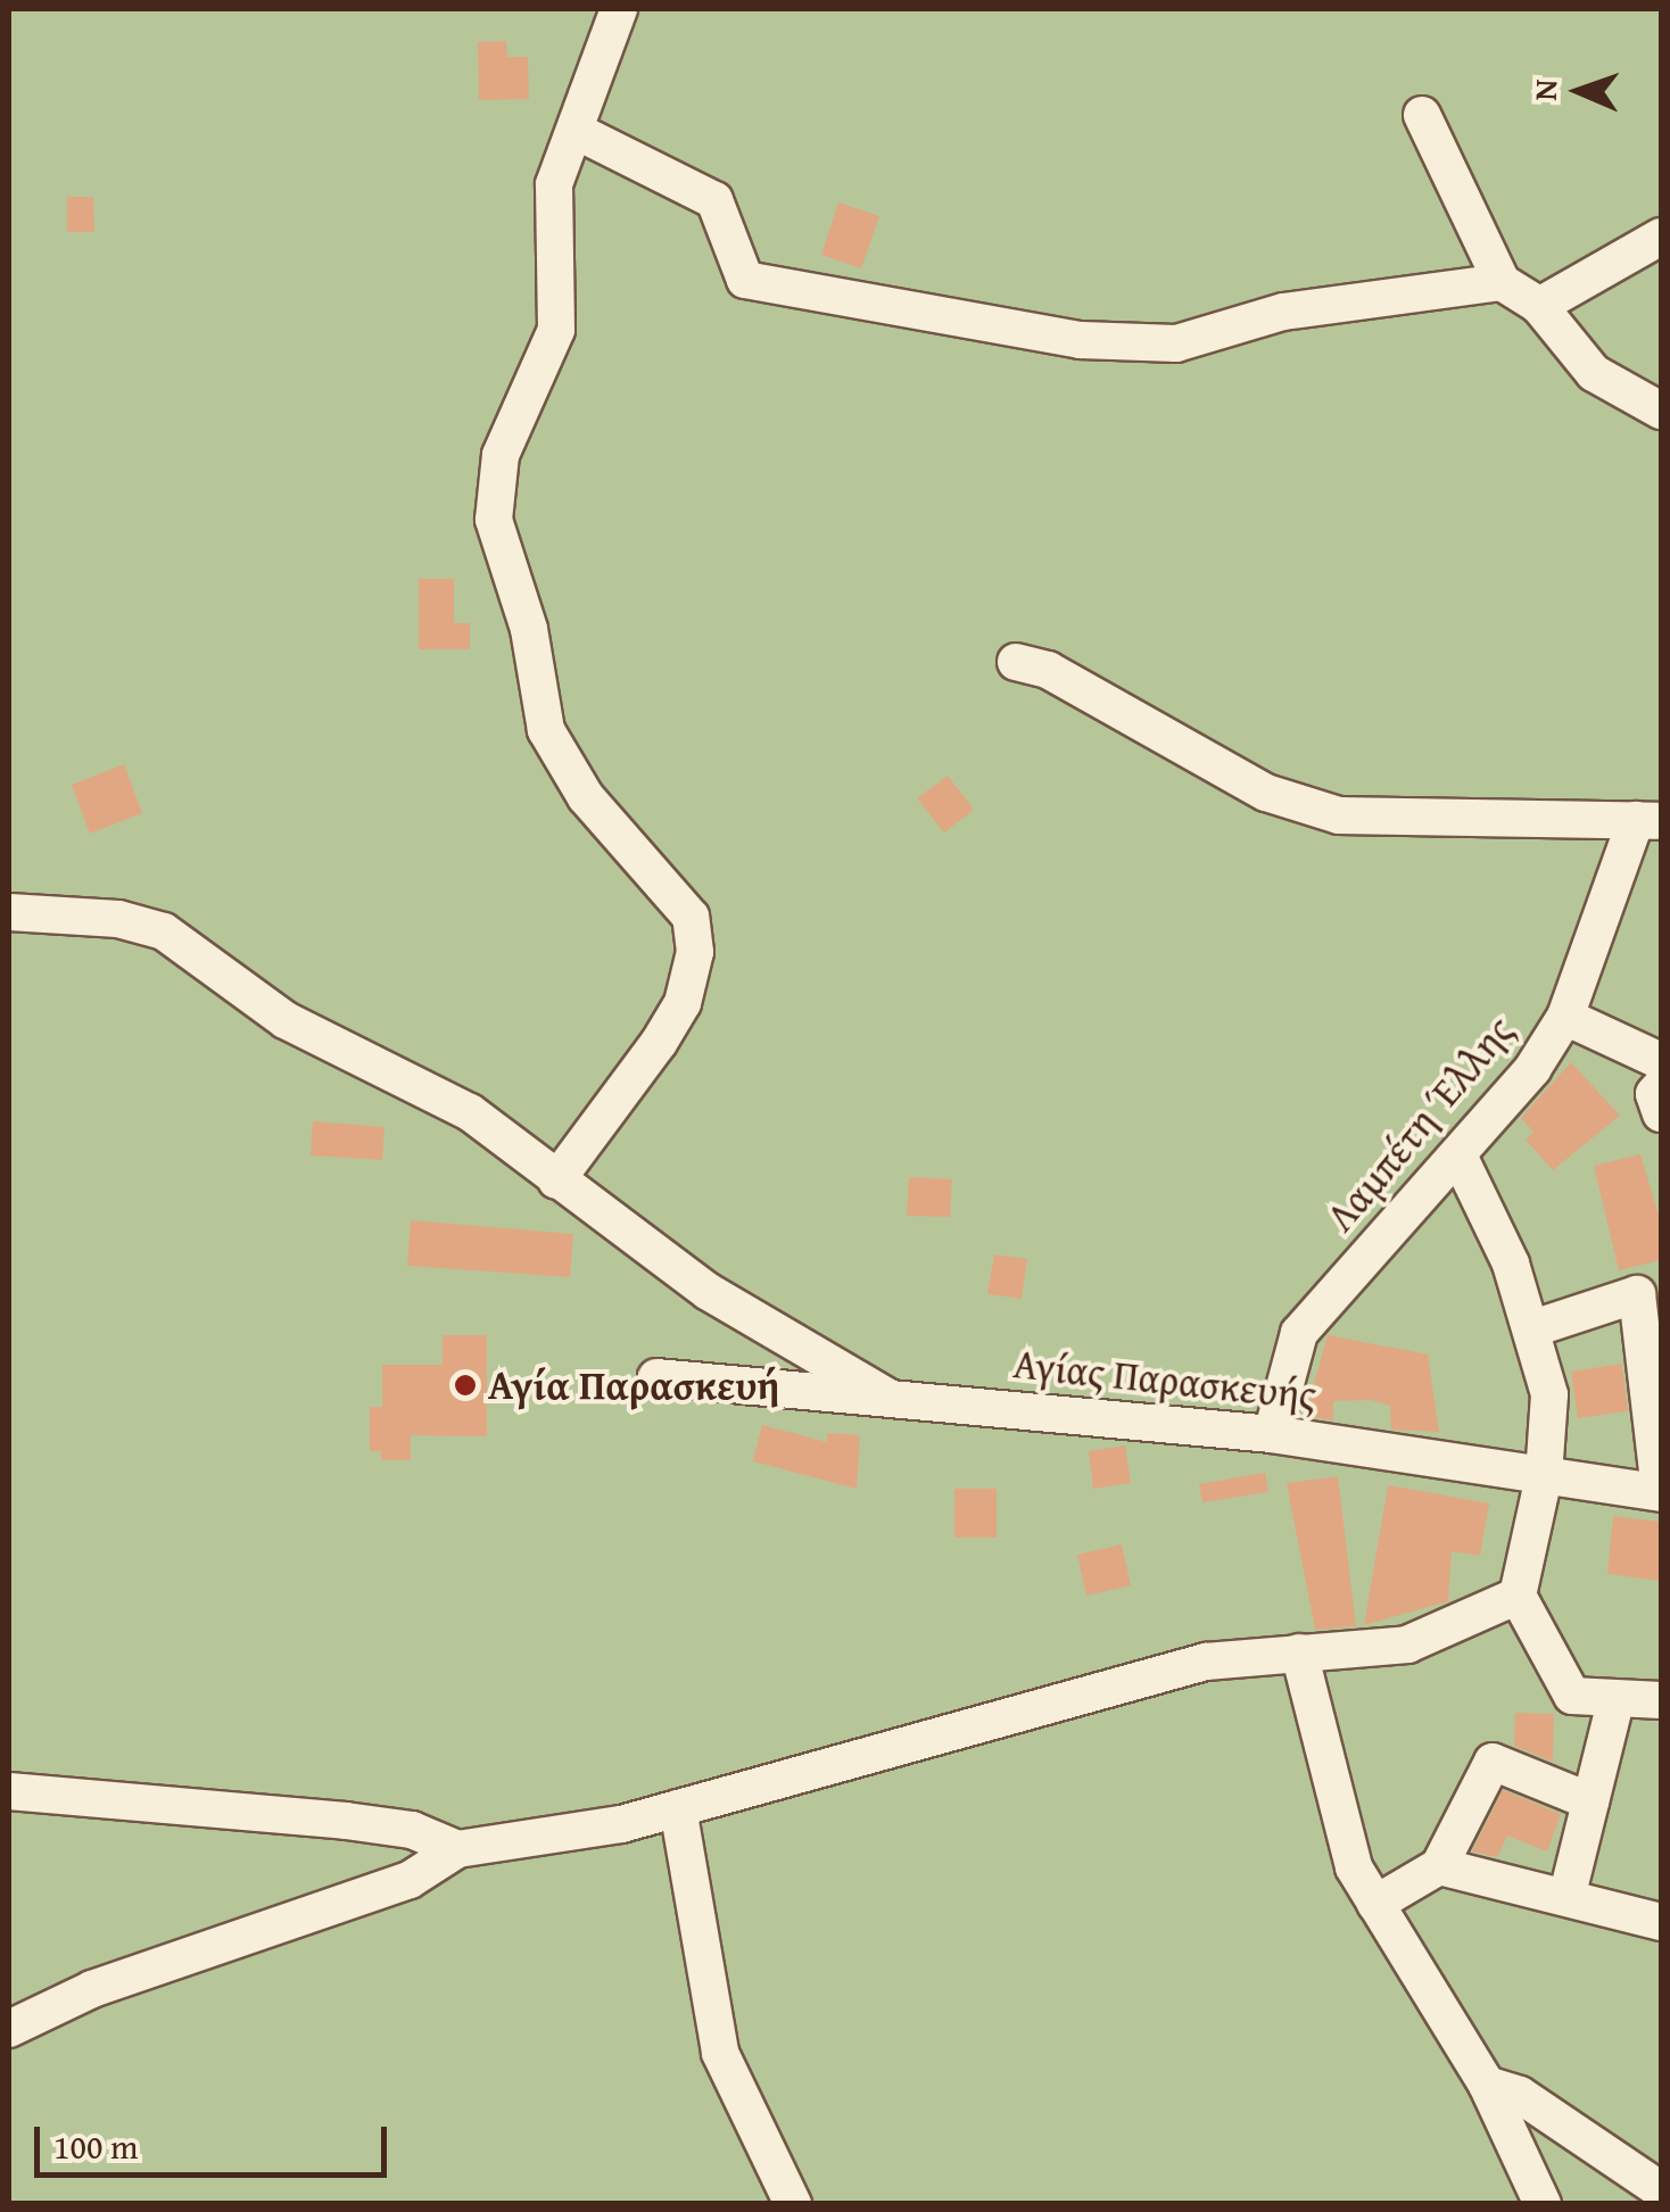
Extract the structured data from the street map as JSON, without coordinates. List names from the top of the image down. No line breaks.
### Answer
{"streets":{"street":["Λαμπέτη Έλλης","Αγίας Παρασκευής"]},"crossings":[["Λαμπέτη Έλλης","Αγίας Παρασκευής"]],"places":["Αγία Παρασκευή"],"scale_bar":"100 m","north":"left"}
